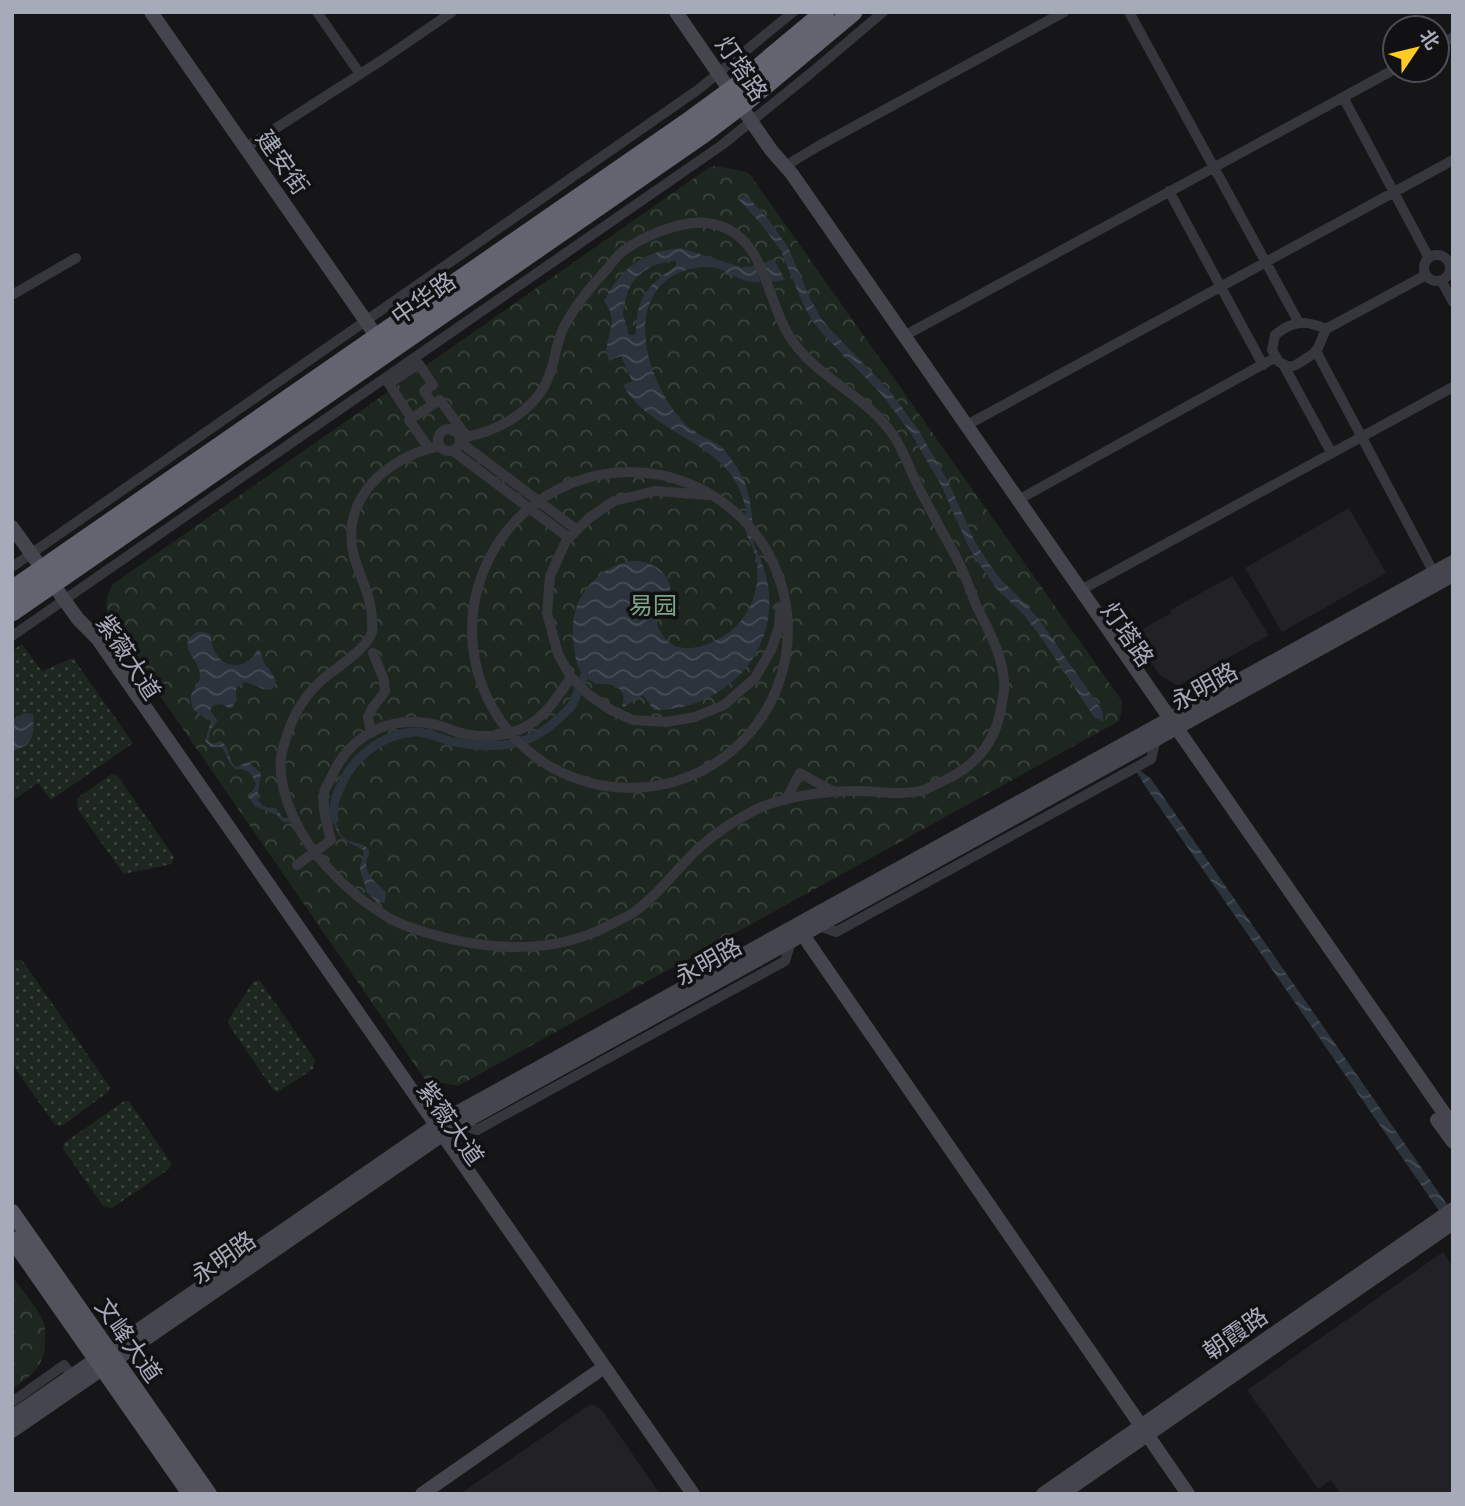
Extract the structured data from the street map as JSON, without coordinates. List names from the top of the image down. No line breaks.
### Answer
{"streets":{"highway":["中华路"],"main road":["文峰大道"],"street":["灯塔路","建安街","紫薇大道","永明路","朝霞路"]},"crossings":[["灯塔路","中华路"],["灯塔路","永明路"],["建安街","中华路"],["中华路","紫薇大道"],["紫薇大道","永明路"],["永明路","文峰大道"]],"parks":["易园"],"north":"top right"}
